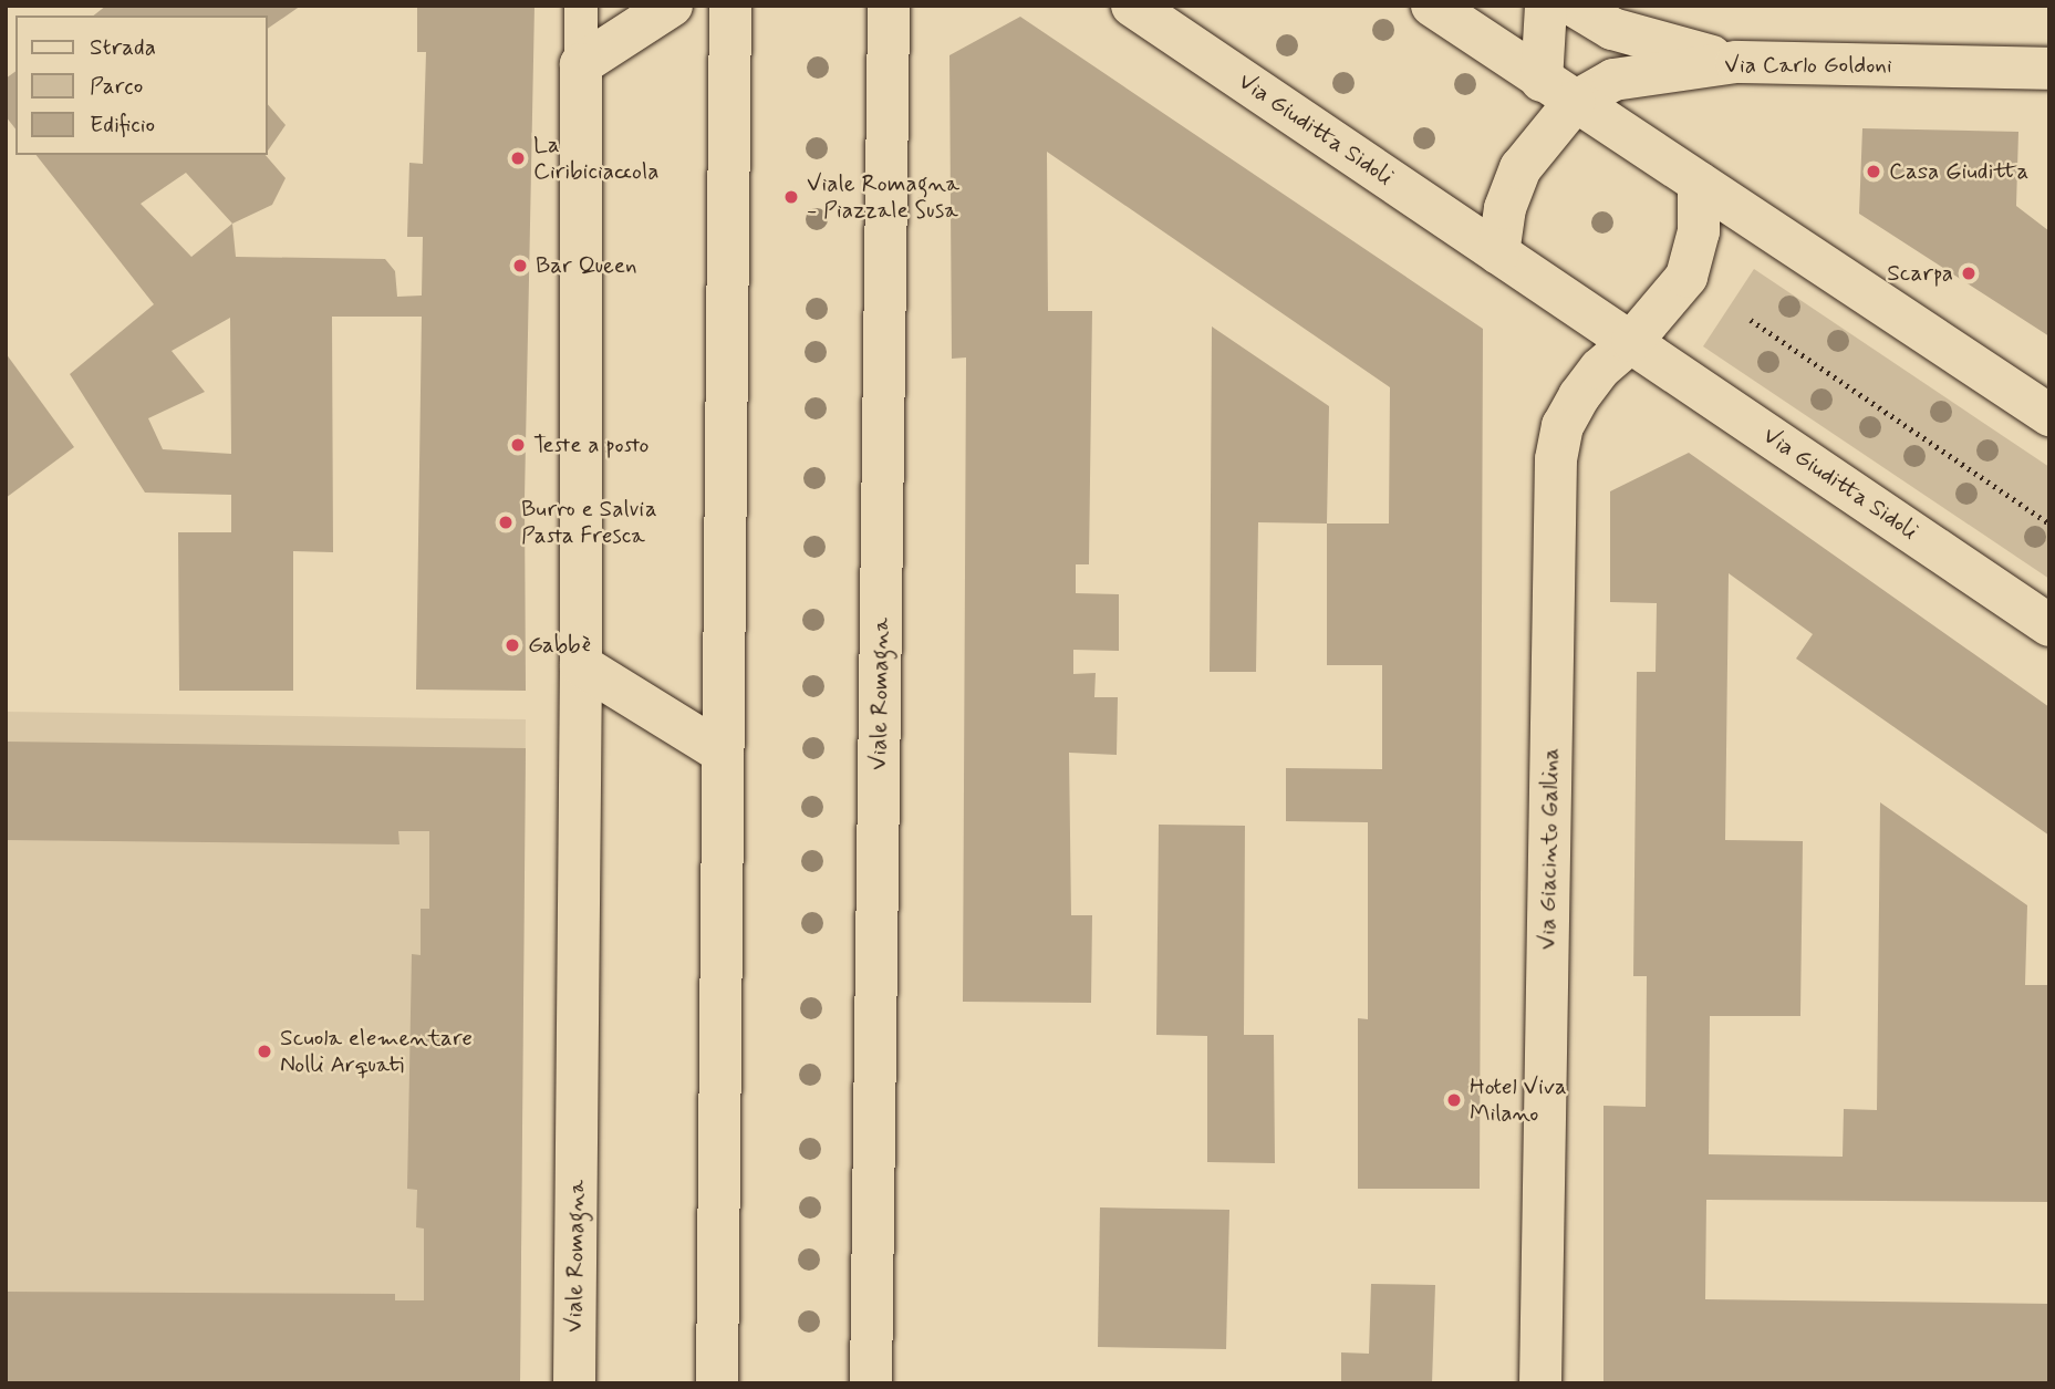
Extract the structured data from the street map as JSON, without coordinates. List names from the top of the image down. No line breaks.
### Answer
{"streets":{"street":["Via Carlo Goldoni","Via Giuditta Sidoli","Viale Romagna","Via Giacinto Gallina"]},"crossings":[["Via Giuditta Sidoli","Via Giacinto Gallina"]],"places":["La Ciribiciaccola","Casa Giuditta","Viale Romagna - Piazzale Susa","Bar Queen","Scarpa","Teste a posto","Burro e Salvia Pasta Fresca","Gabbè","Scuola elementare Nolli Arquati","Hotel Viva Milano"],"legend":["Strada","Parco","Edificio"]}
